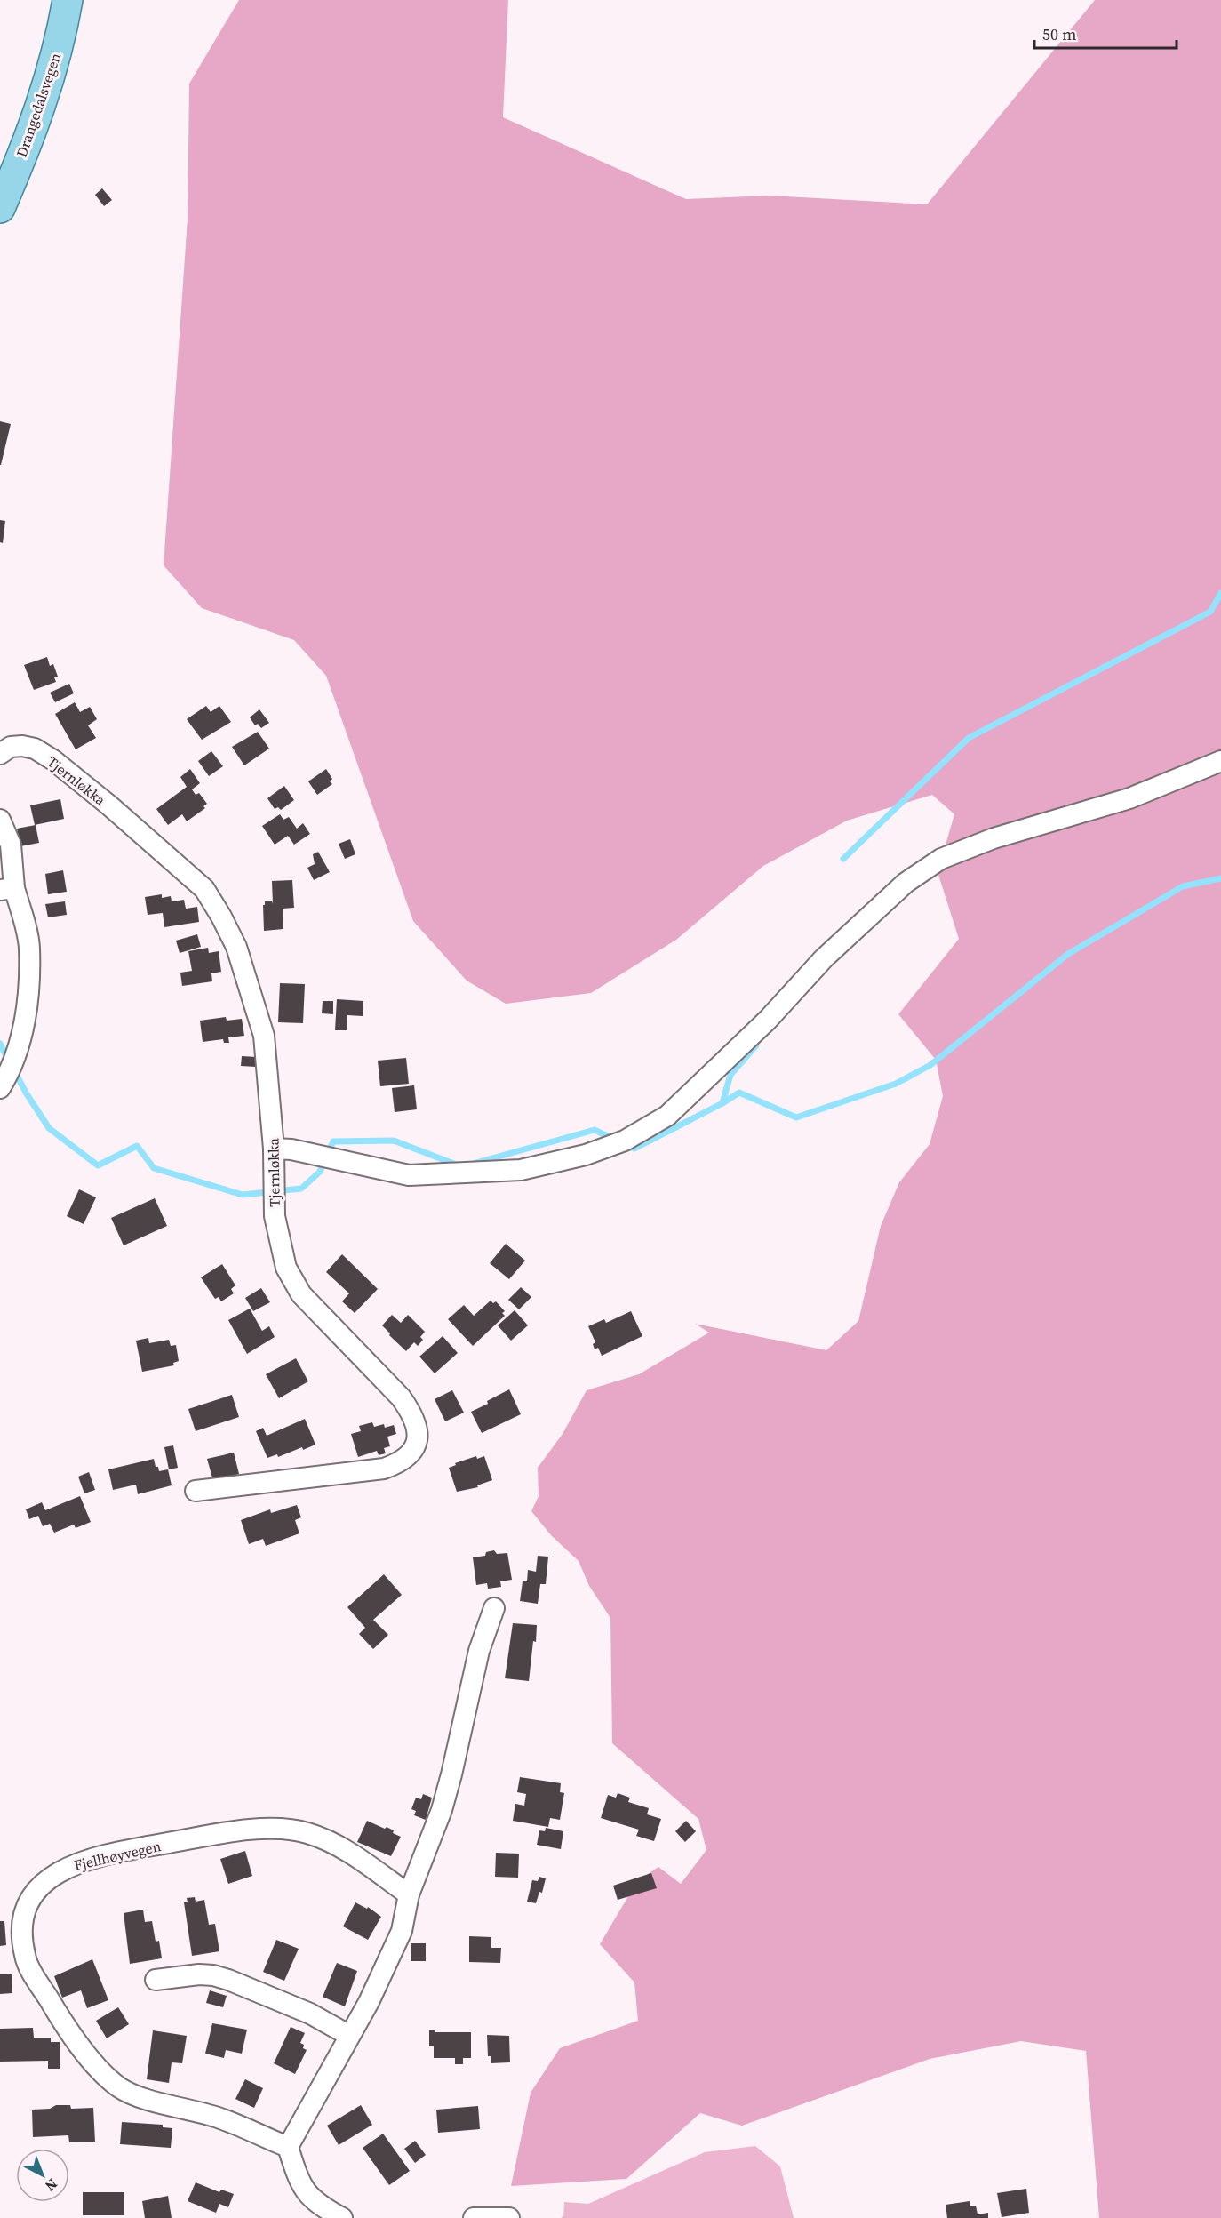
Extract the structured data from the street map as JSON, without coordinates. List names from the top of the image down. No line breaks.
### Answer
{"streets":{"main road":["Drangedalsvegen"],"street":["Tjernløkka","Fjellhøyvegen"]},"scale_bar":"50 m","north":"bottom right"}
